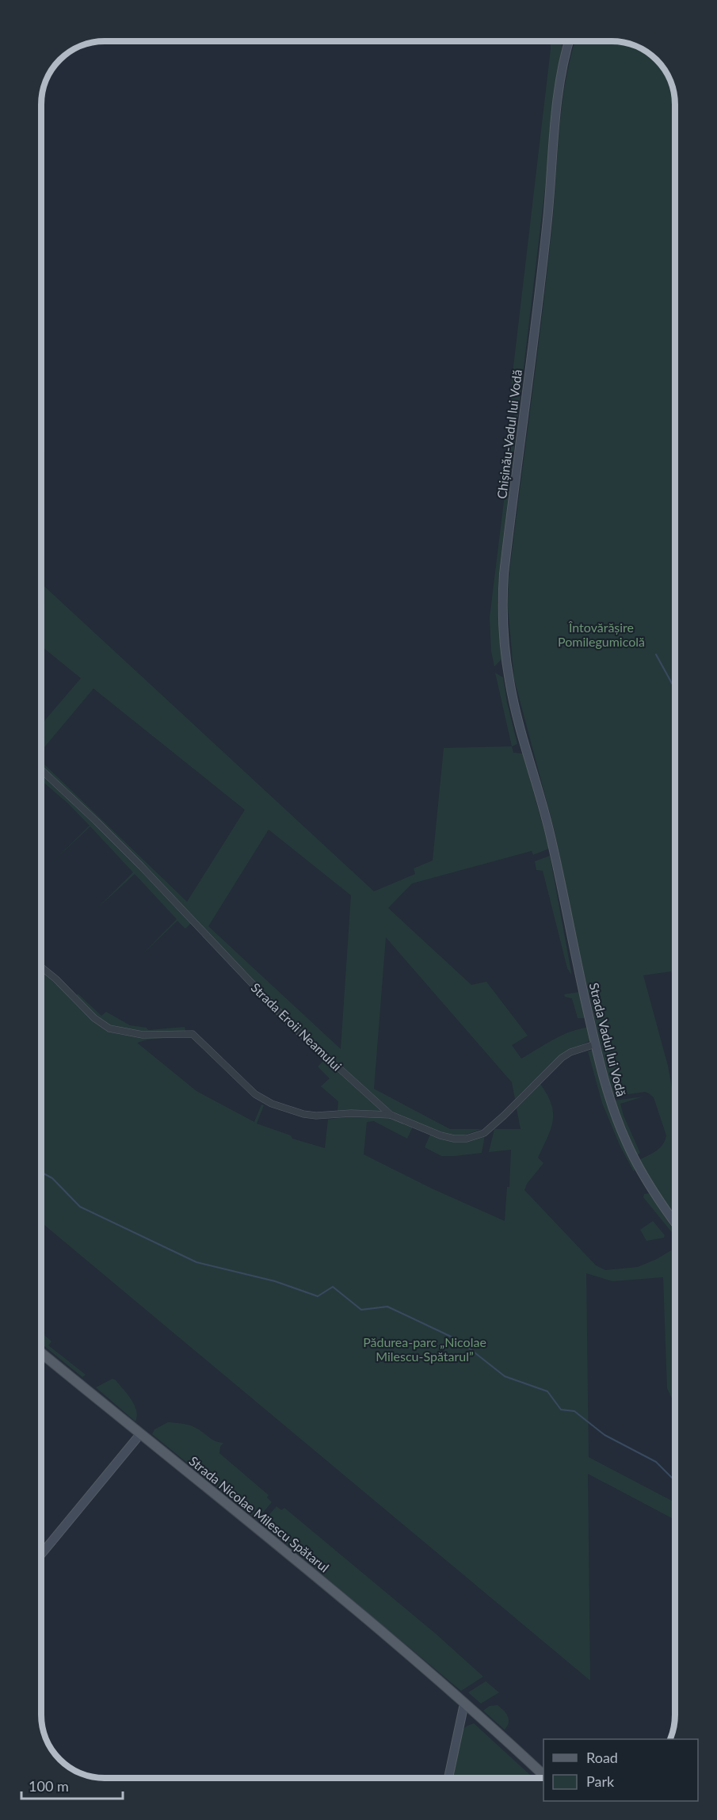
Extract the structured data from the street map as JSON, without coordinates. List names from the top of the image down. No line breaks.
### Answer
{"streets":{"main road":["Chișinău-Vadul lui Vodă","Strada Vadul lui Vodă","Strada Nicolae Milescu Spătarul"],"street":["Strada Eroii Neamului"]},"crossings":[["Chișinău-Vadul lui Vodă","Strada Vadul lui Vodă"],["Strada Eroii Neamului","Strada Vadul lui Vodă"]],"parks":["Întovărășire Pomilegumicolă","Pădurea-parc „Nicolae Milescu-Spătarul”"],"legend":["Road","Park"],"scale_bar":"100 m"}
